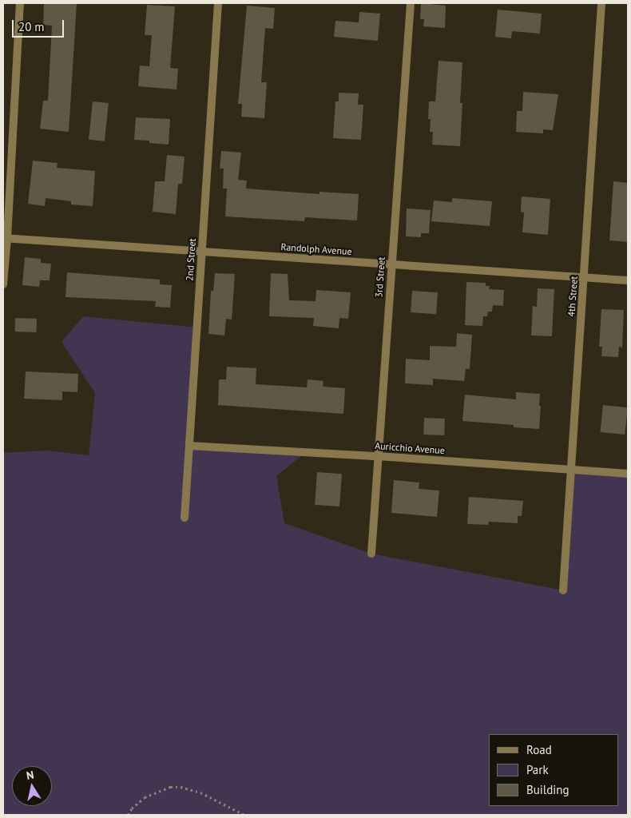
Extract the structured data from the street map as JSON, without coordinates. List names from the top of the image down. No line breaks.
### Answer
{"streets":{"street":["Randolph Avenue","2nd Street","3rd Street","4th Street","Auricchio Avenue"]},"crossings":[["Randolph Avenue","2nd Street"],["Randolph Avenue","3rd Street"],["Randolph Avenue","4th Street"],["2nd Street","Auricchio Avenue"],["3rd Street","Auricchio Avenue"],["4th Street","Auricchio Avenue"]],"legend":["Road","Park","Building"],"scale_bar":"20 m","north":"top"}
